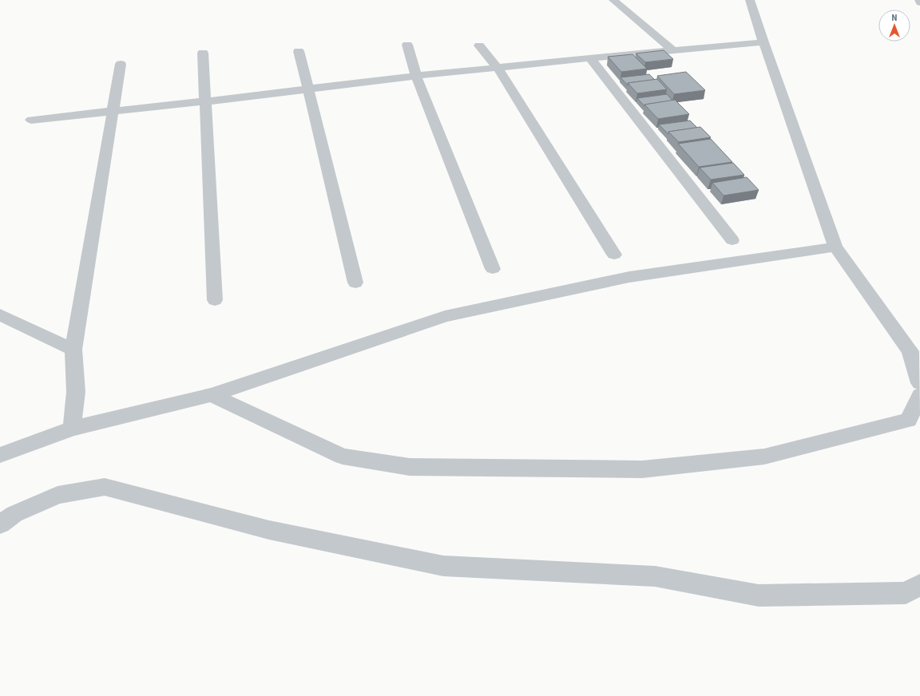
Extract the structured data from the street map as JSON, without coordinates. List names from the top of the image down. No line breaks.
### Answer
{"north":"top"}
